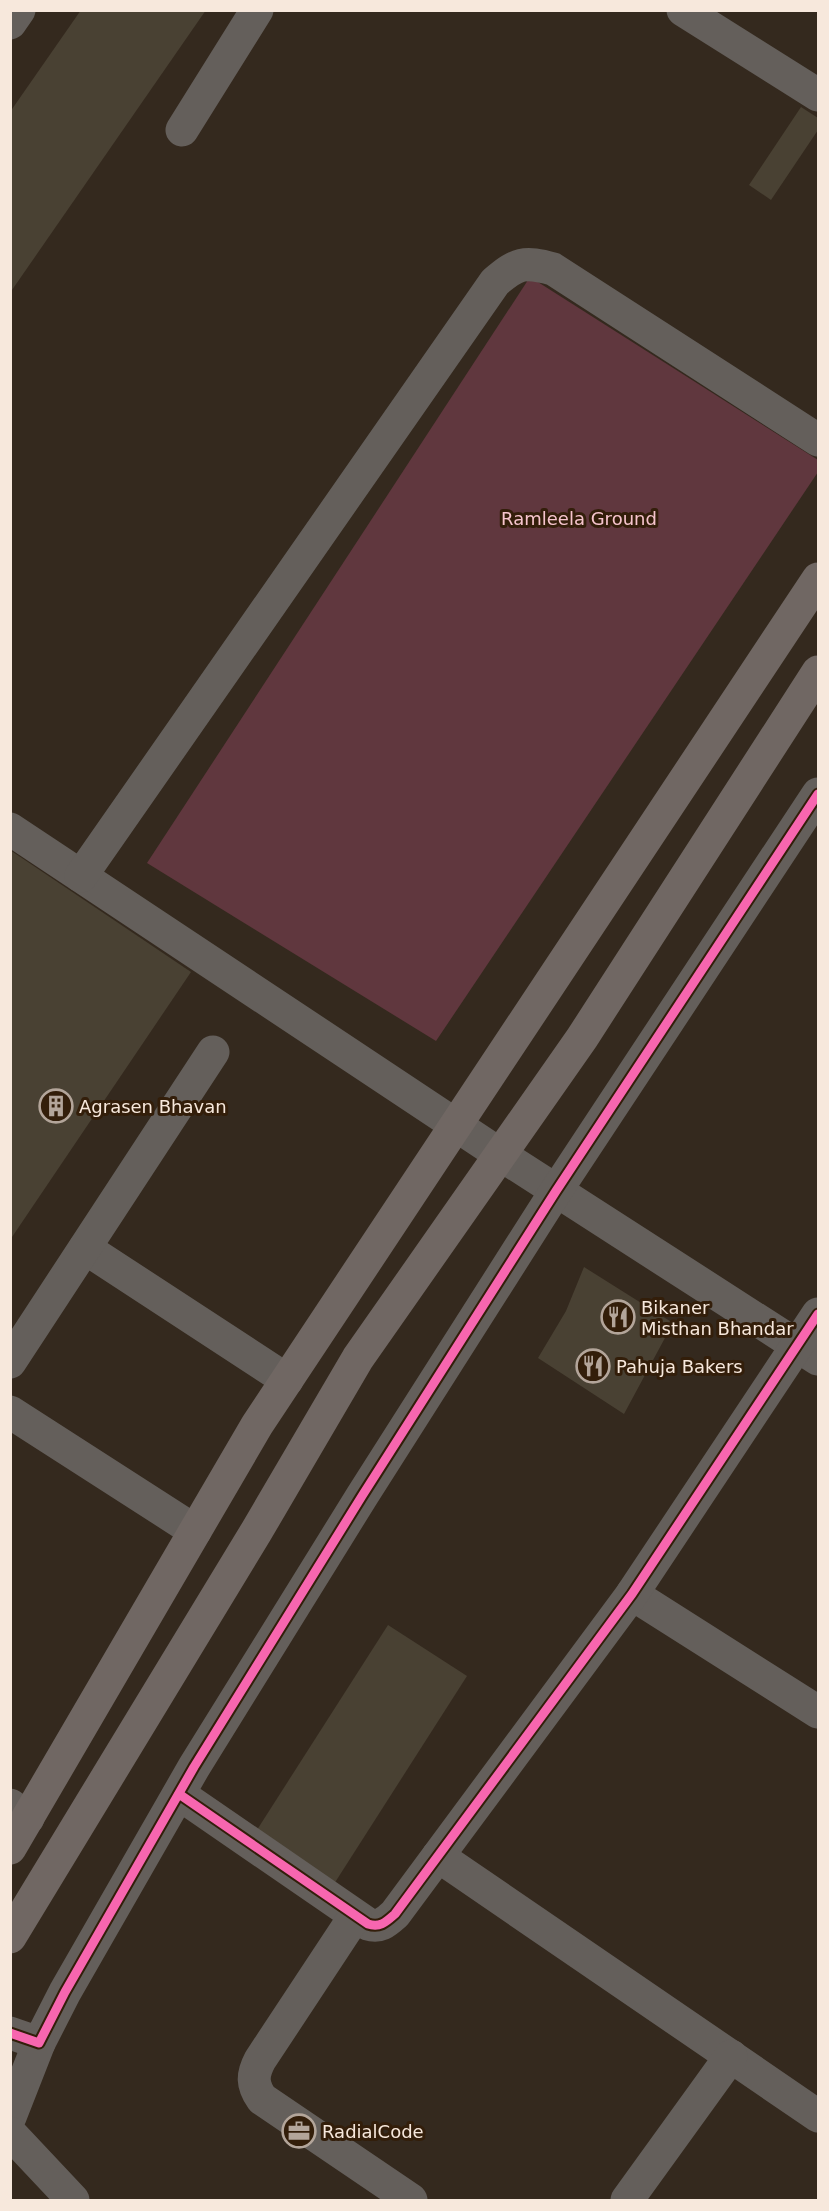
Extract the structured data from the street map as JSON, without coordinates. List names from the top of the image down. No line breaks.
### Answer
{"parks":["Ramleela Ground"],"places":{"building":["Agrasen Bhavan"],"restaurant":["Bikaner Misthan Bhandar","Pahuja Bakers"],"office":["RadialCode"]}}
